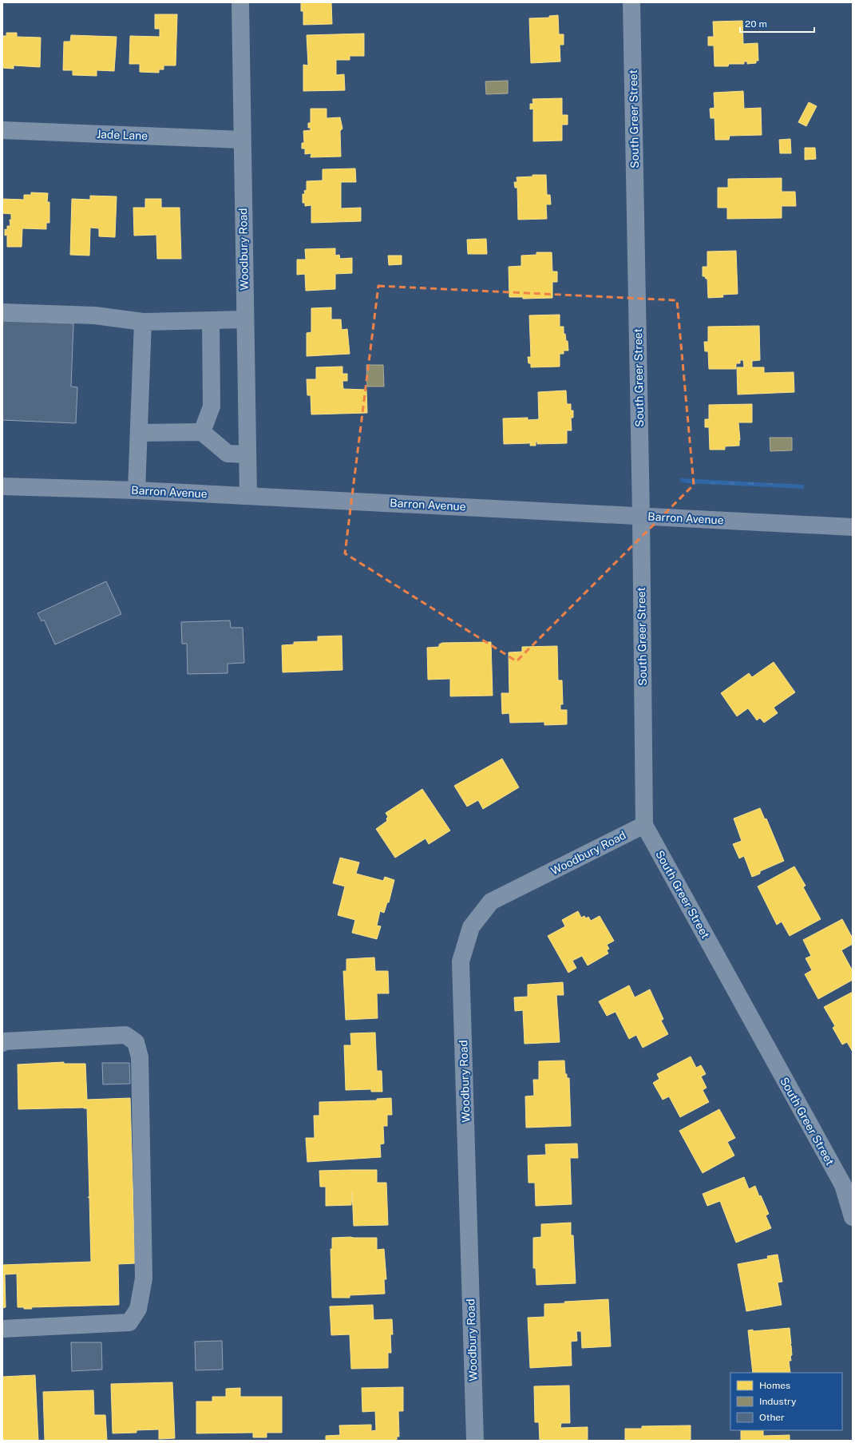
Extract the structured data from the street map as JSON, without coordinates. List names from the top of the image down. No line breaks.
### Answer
{"streets":{"main road":["Barron Avenue"],"street":["South Greer Street","Jade Lane","Woodbury Road"]},"crossings":[["South Greer Street","Woodbury Road"],["South Greer Street","Barron Avenue"],["Jade Lane","Woodbury Road"],["Woodbury Road","Barron Avenue"]],"legend":["Homes","Industry","Other"],"scale_bar":"20 m"}
